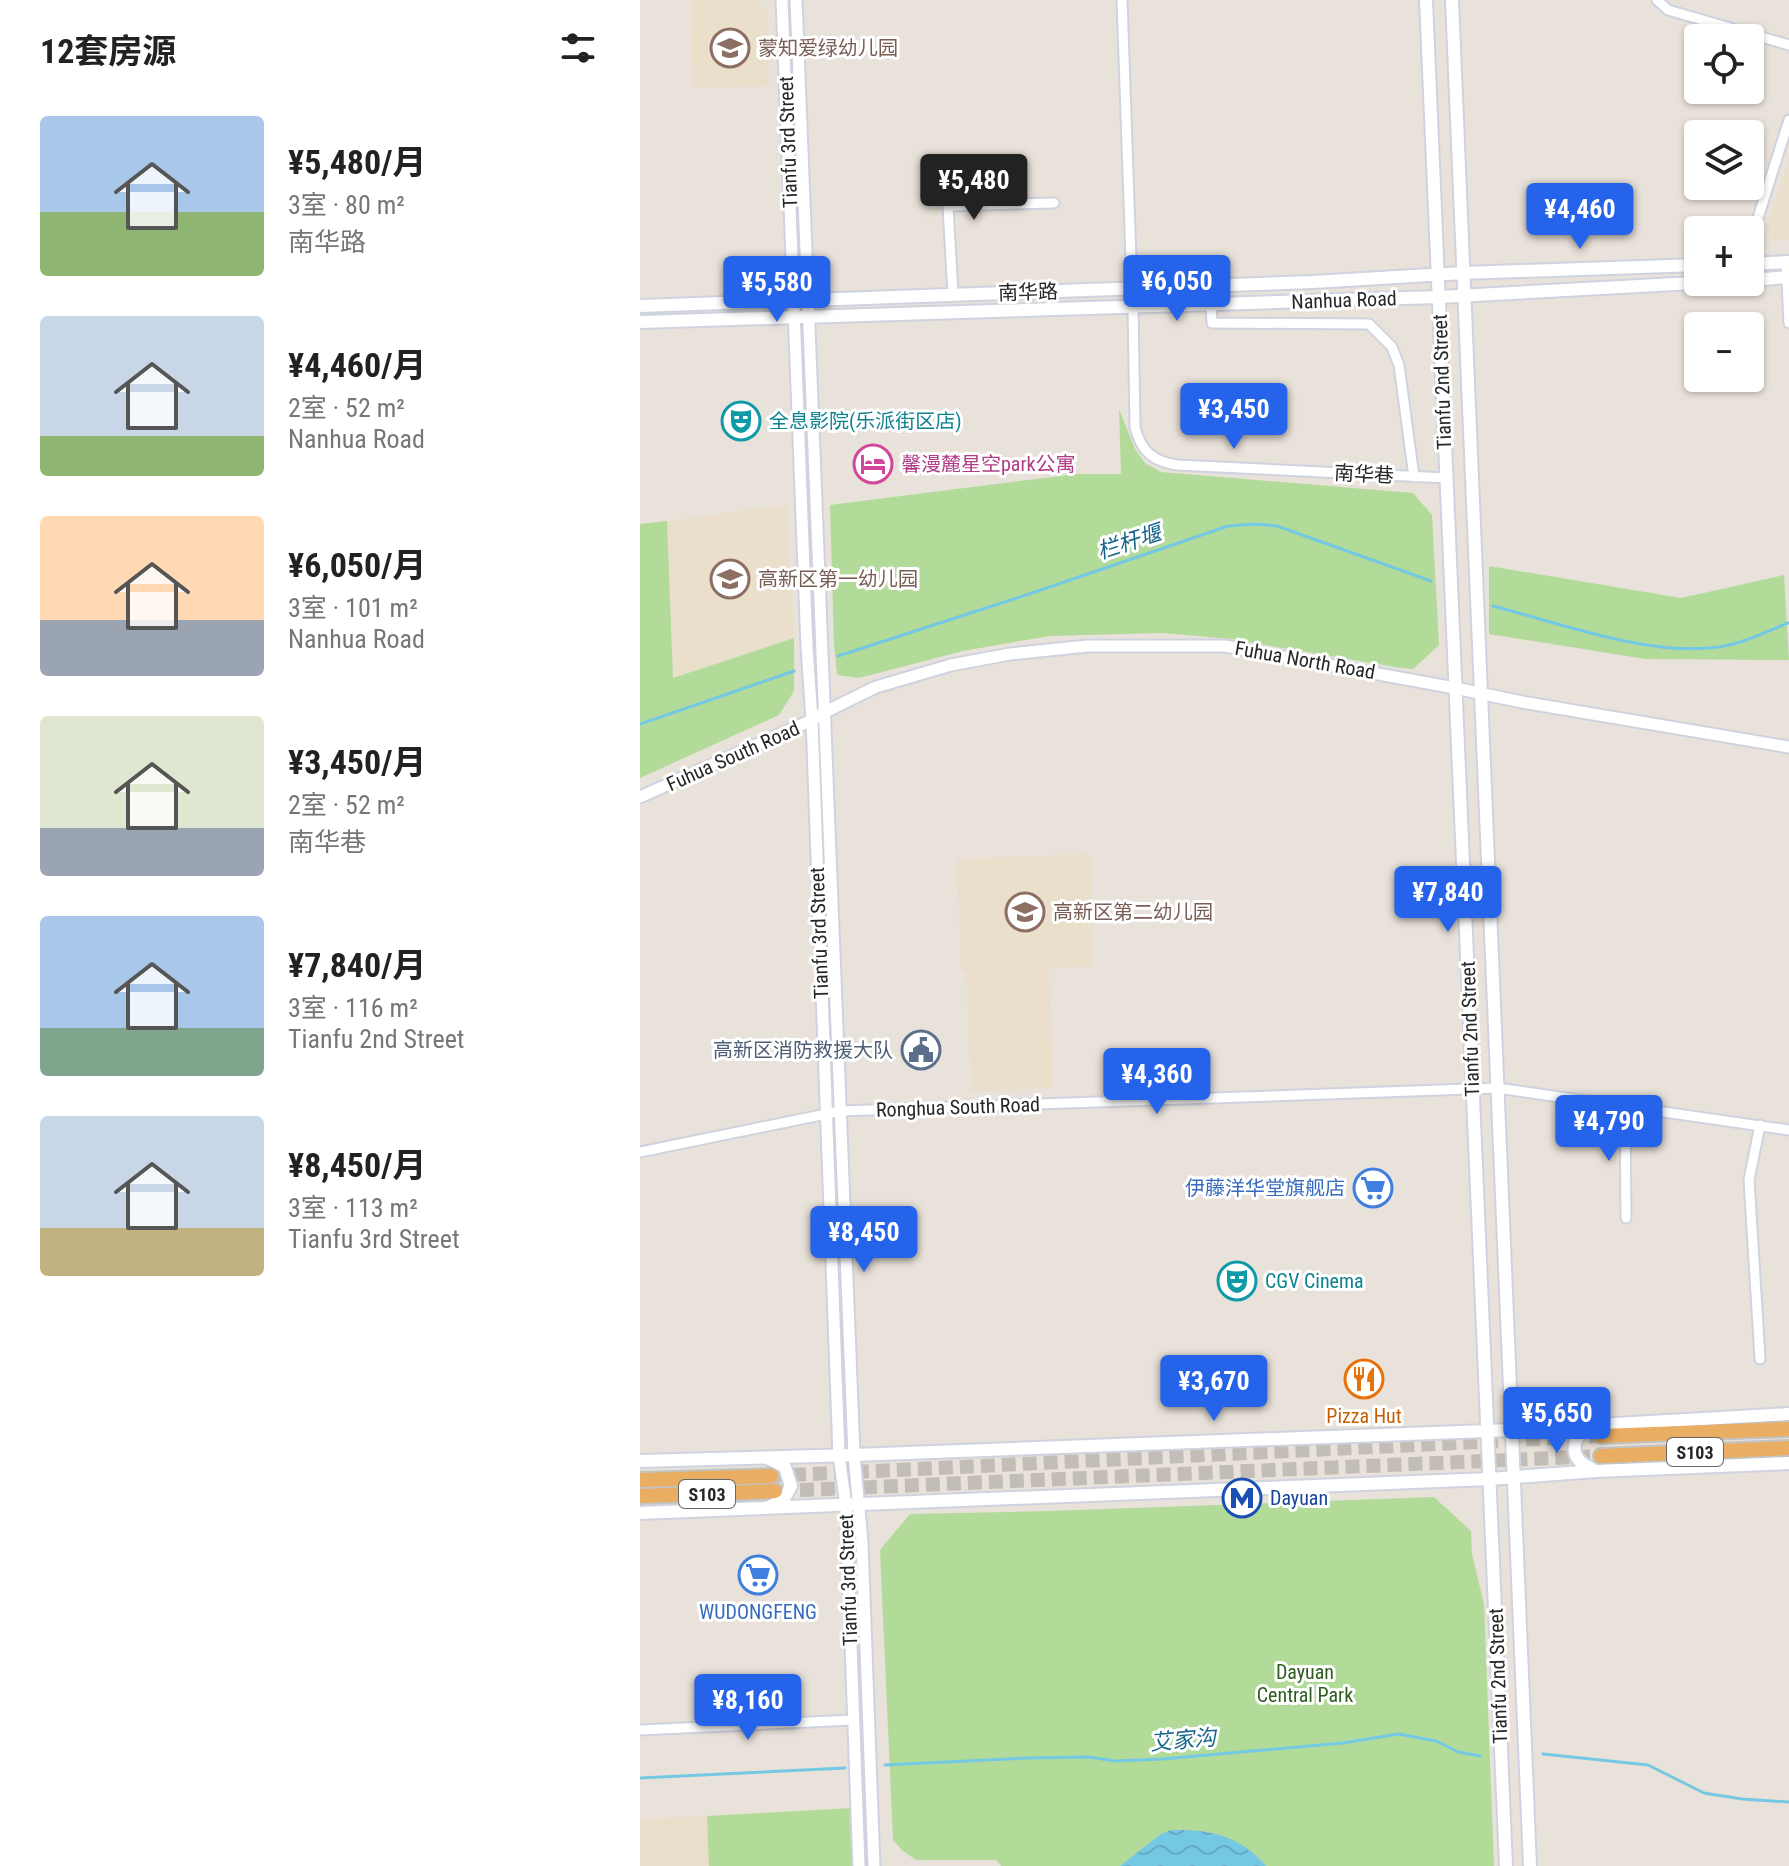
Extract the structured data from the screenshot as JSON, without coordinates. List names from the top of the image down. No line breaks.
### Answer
{"streets":{"highway":["S103"],"main road":["南华路","Nanhua Road","Tianfu 2nd Street"],"street":["Tianfu 3rd Street","南华巷","Fuhua North Road","Fuhua South Road","Ronghua South Road"]},"crossings":[["Tianfu 3rd Street","南华路"],["Tianfu 3rd Street","Nanhua Road"],["Tianfu 3rd Street","Fuhua North Road"],["Tianfu 3rd Street","Fuhua South Road"],["Tianfu 3rd Street","Ronghua South Road"],["南华路","Tianfu 2nd Street"],["Nanhua Road","Tianfu 2nd Street"],["Nanhua Road","南华巷"],["Tianfu 2nd Street","南华巷"],["Tianfu 2nd Street","Fuhua North Road"],["Tianfu 2nd Street","Ronghua South Road"],["Fuhua North Road","Fuhua South Road"]],"water":["栏杆堰","艾家沟"],"parks":["Dayuan Central Park"],"places":{"school or university":["蒙知爱绿幼儿园","高新区第一幼儿园","高新区第二幼儿园"],"theatre":["全息影院(乐派街区店)","CGV Cinema"],"hotel":["馨漫麓星空park公寓"],"public building":["高新区消防救援大队"],"supermarket":["伊藤洋华堂旗舰店","WUDONGFENG"],"restaurant":["Pizza Hut"],"metro station":["Dayuan"]},"page":{"heading":"12套房源","map_buttons":["+","−"],"list":[{"name":"¥5,480/月","note":"3室 · 80 m² · 南华路"},{"name":"¥4,460/月","note":"2室 · 52 m² · Nanhua Road"},{"name":"¥6,050/月","note":"3室 · 101 m² · Nanhua Road"},{"name":"¥3,450/月","note":"2室 · 52 m² · 南华巷"},{"name":"¥7,840/月","note":"3室 · 116 m² · Tianfu 2nd Street"},{"name":"¥8,450/月","note":"3室 · 113 m² · Tianfu 3rd Street"}],"price":["¥5,480","¥4,460","¥6,050","¥5,580","¥3,450","¥7,840","¥4,360","¥4,790","¥8,450","¥3,670","¥5,650","¥8,160"]}}
